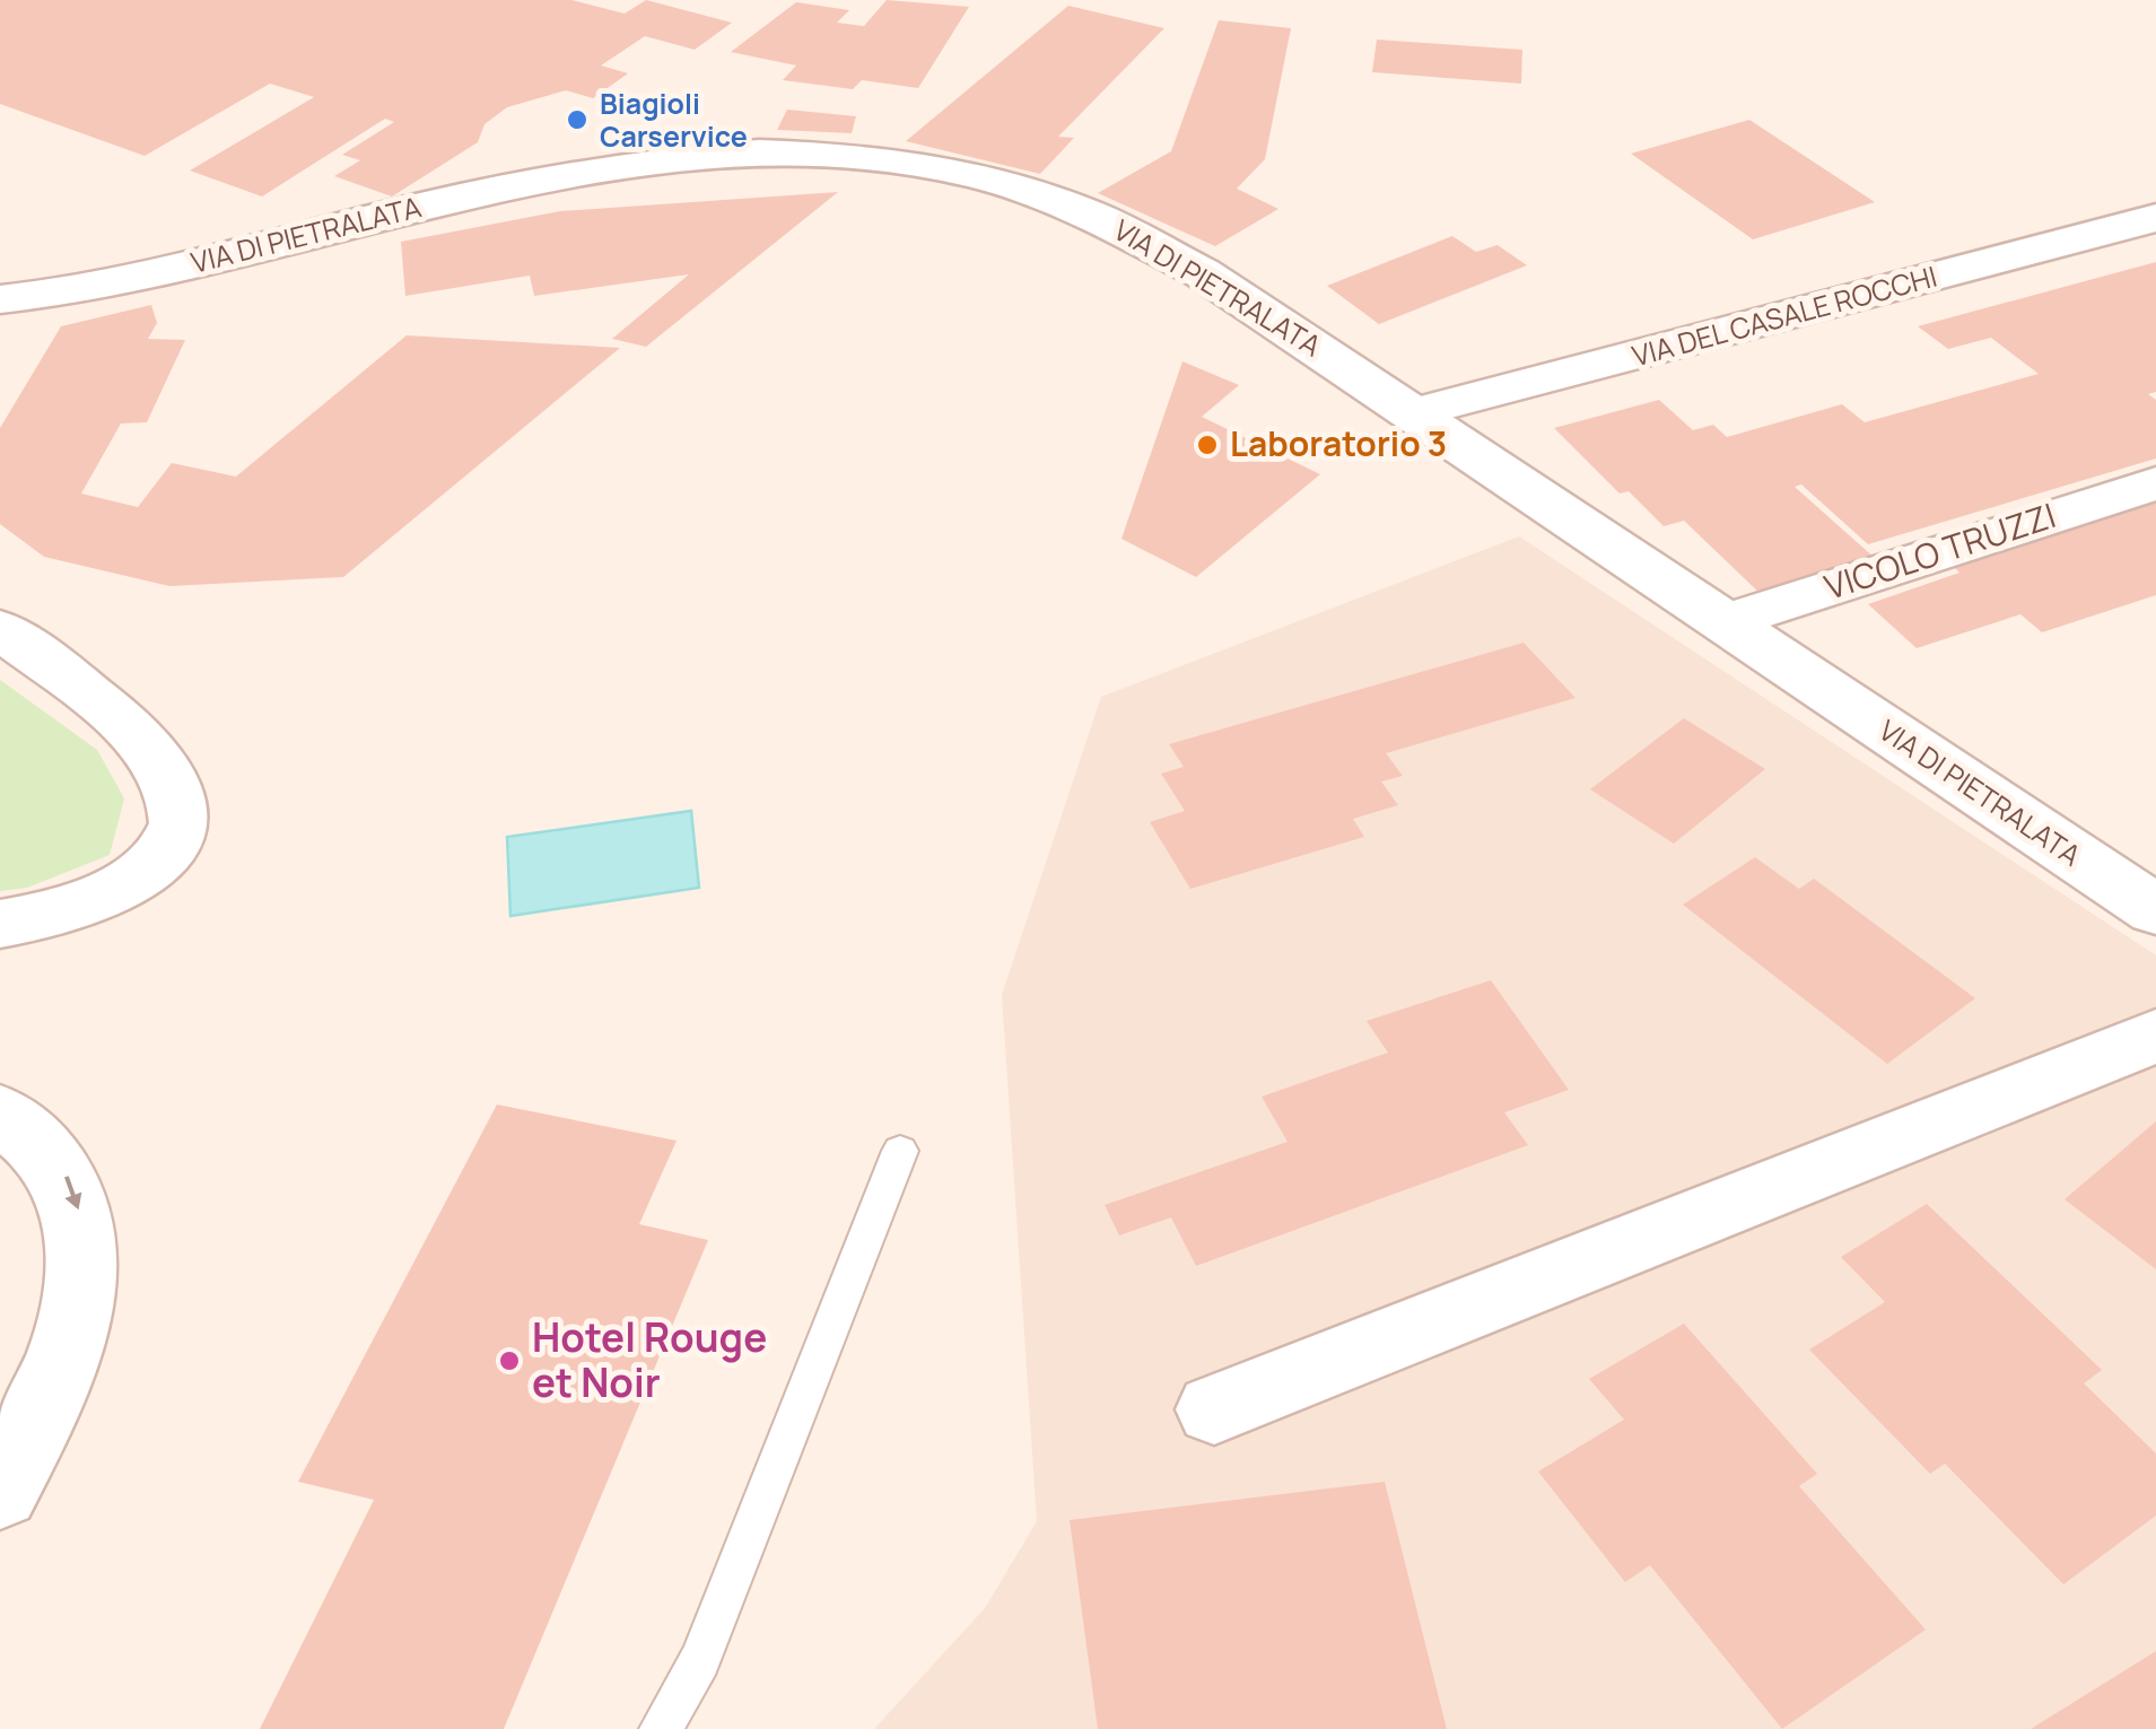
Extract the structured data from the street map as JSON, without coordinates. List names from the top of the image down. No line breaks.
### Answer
{"streets":{"street":["VIA DI PIETRALATA","VIA DEL CASALE ROCCHI","VICOLO TRUZZI"]},"crossings":[["VIA DI PIETRALATA","VIA DEL CASALE ROCCHI"],["VIA DI PIETRALATA","VICOLO TRUZZI"]],"places":["Biagioli Carservice","Laboratorio 3","Hotel Rouge et Noir"]}
